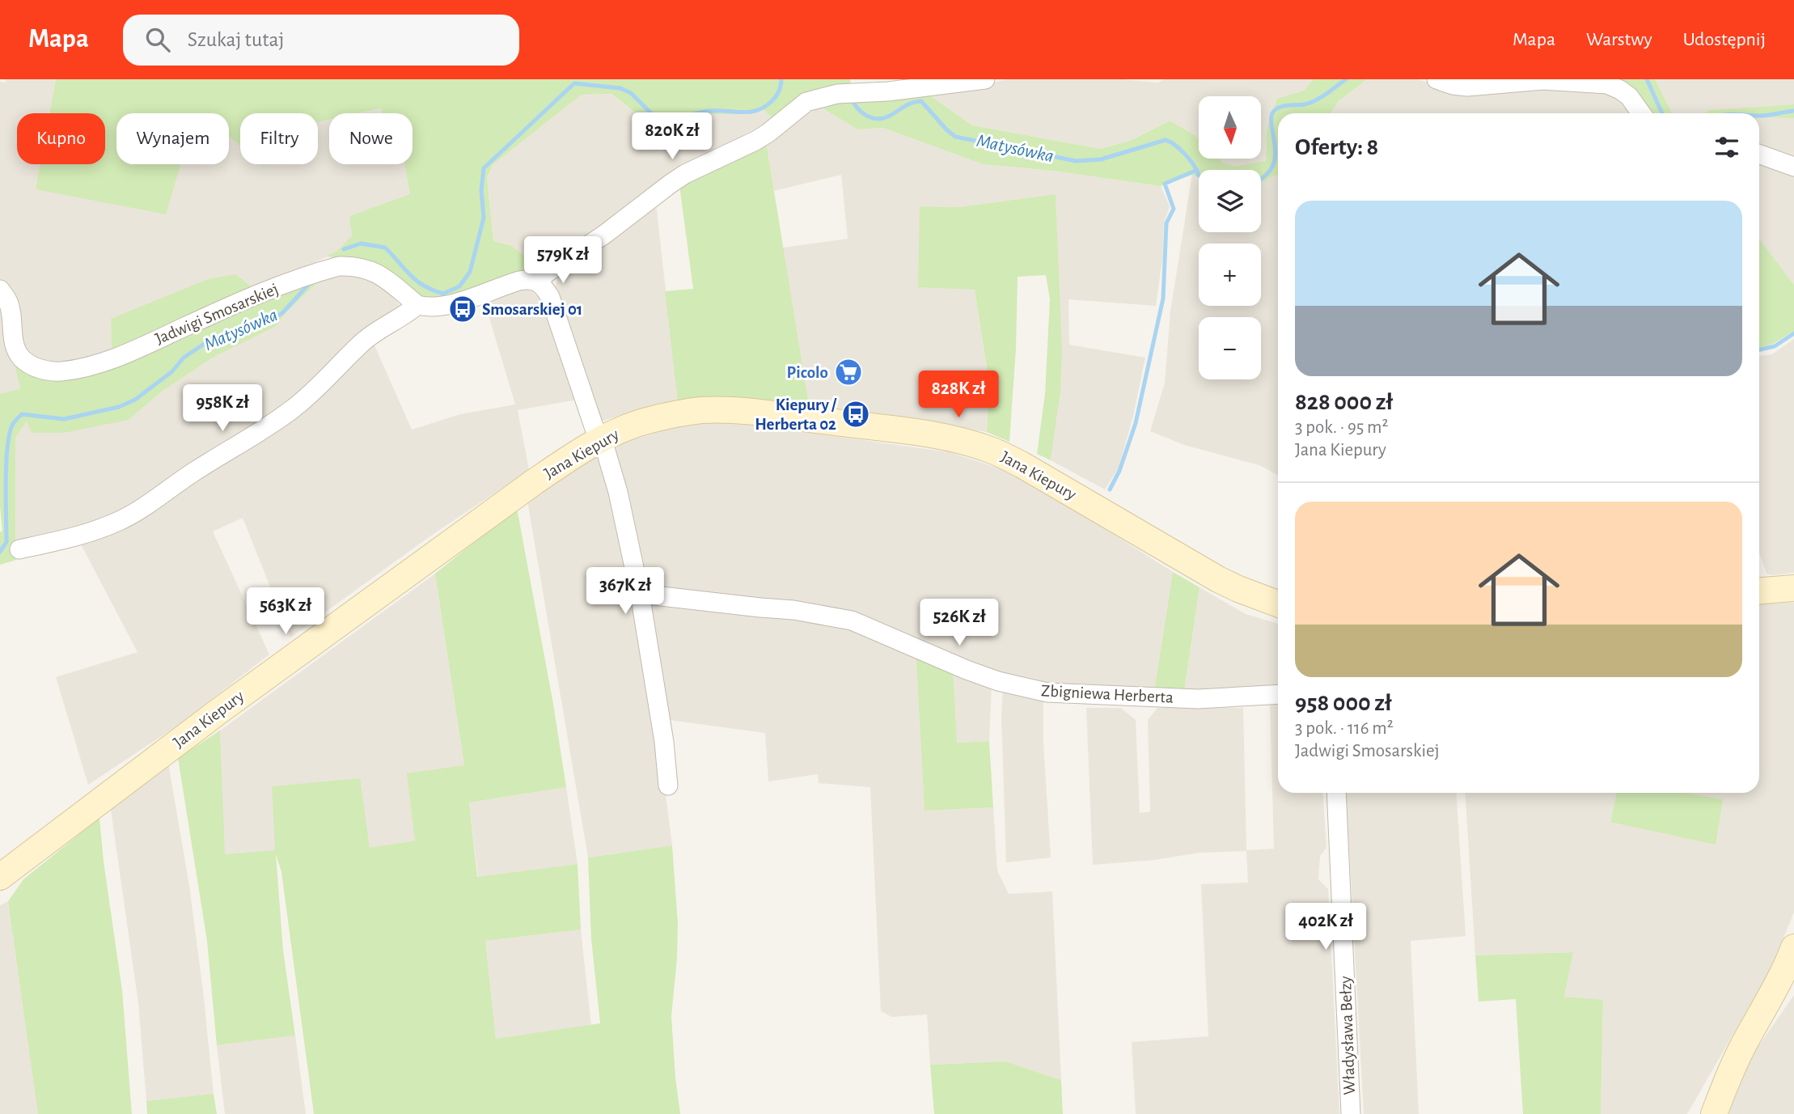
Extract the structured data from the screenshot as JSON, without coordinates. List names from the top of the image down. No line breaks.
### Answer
{"streets":{"street":["Jadwigi Smosarskiej","Jana Kiepury","Zbigniewa Herberta","Władysława Bełzy"]},"water":["Matysówka"],"places":{"bus stop":["Smosarskiej 01","Kiepury / Herberta 02"],"supermarket":["Picolo"]},"north":"bottom","page":{"header":"Mapa","search":"Szukaj tutaj","nav":["Mapa","Warstwy","Udostępnij"],"map_buttons":["+","−"],"price":["820K zł","579K zł","828K zł","958K zł","367K zł","563K zł","526K zł","402K zł"],"chip":["Kupno","Wynajem","Filtry","Nowe"],"heading":"Oferty: 8","list":[{"name":"828 000 zł","note":"3 pok. · 95 m² · Jana Kiepury"},{"name":"958 000 zł","note":"3 pok. · 116 m² · Jadwigi Smosarskiej"}]}}
